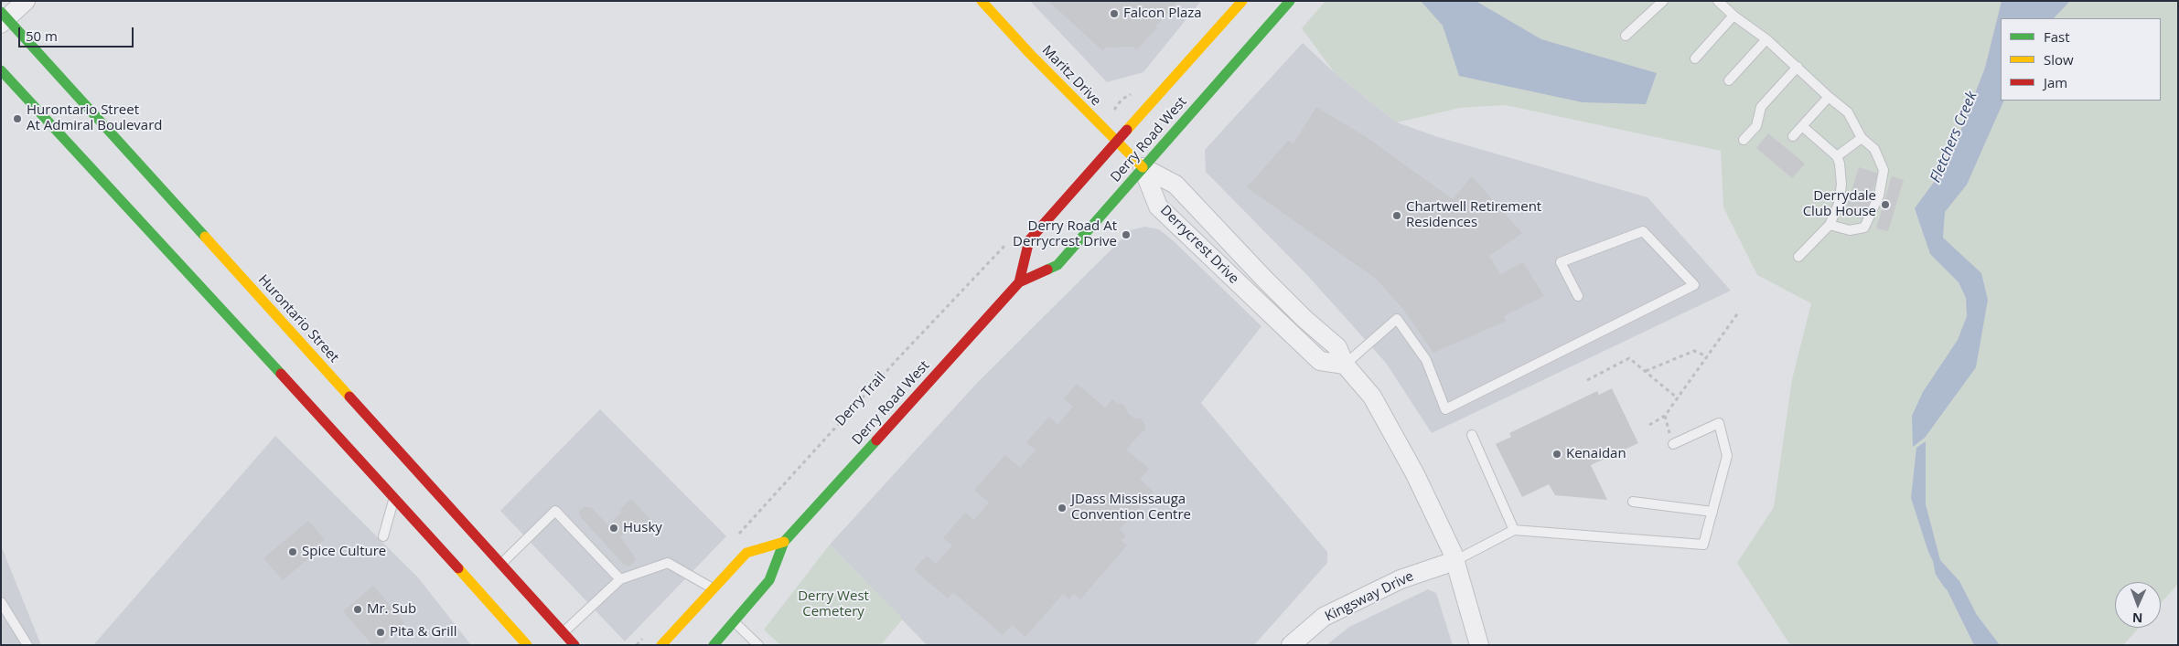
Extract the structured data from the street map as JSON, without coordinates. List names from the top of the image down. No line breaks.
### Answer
{"streets":{"main road":["Maritz Drive","Derry Road West","Hurontario Street"],"street":["Derrycrest Drive","Kingsway Drive"],"path":["Derry Trail"]},"crossings":[["Maritz Drive","Derry Road West"],["Maritz Drive","Derrycrest Drive"],["Derry Road West","Derrycrest Drive"],["Derrycrest Drive","Kingsway Drive"]],"water":["Fletchers Creek"],"parks":["Derry West Cemetery"],"places":["Falcon Plaza","Hurontario Street At Admiral Boulevard","Derrydale Club House","Chartwell Retirement Residences","Derry Road At Derrycrest Drive","Kenaidan","JDass Mississauga Convention Centre","Husky","Spice Culture","Mr. Sub","Pita & Grill"],"legend":["Fast","Slow","Jam"],"scale_bar":"50 m","north":"bottom"}
